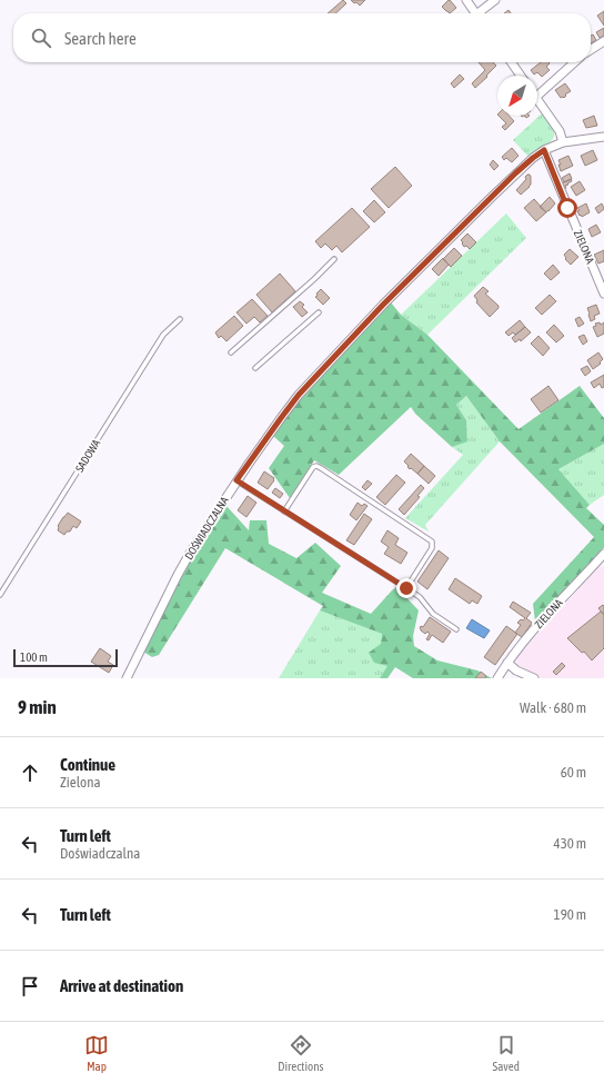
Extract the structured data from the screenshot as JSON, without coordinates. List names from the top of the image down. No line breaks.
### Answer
{"streets":{"street":["ZIELONA","DOŚWIADCZALNA"],"lane":["SADOWA"]},"crossings":[["ZIELONA","DOŚWIADCZALNA"]],"scale_bar":"100 m","north":"bottom left","page":{"search":"Search here","scale":"100 m","heading":["9 min","Walk · 680 m"],"list":[["Continue","Zielona","60 m"],["Turn left","Doświadczalna","430 m"],["Turn left","190 m"],"Arrive at destination"],"nav":["Map","Directions","Saved"]}}
